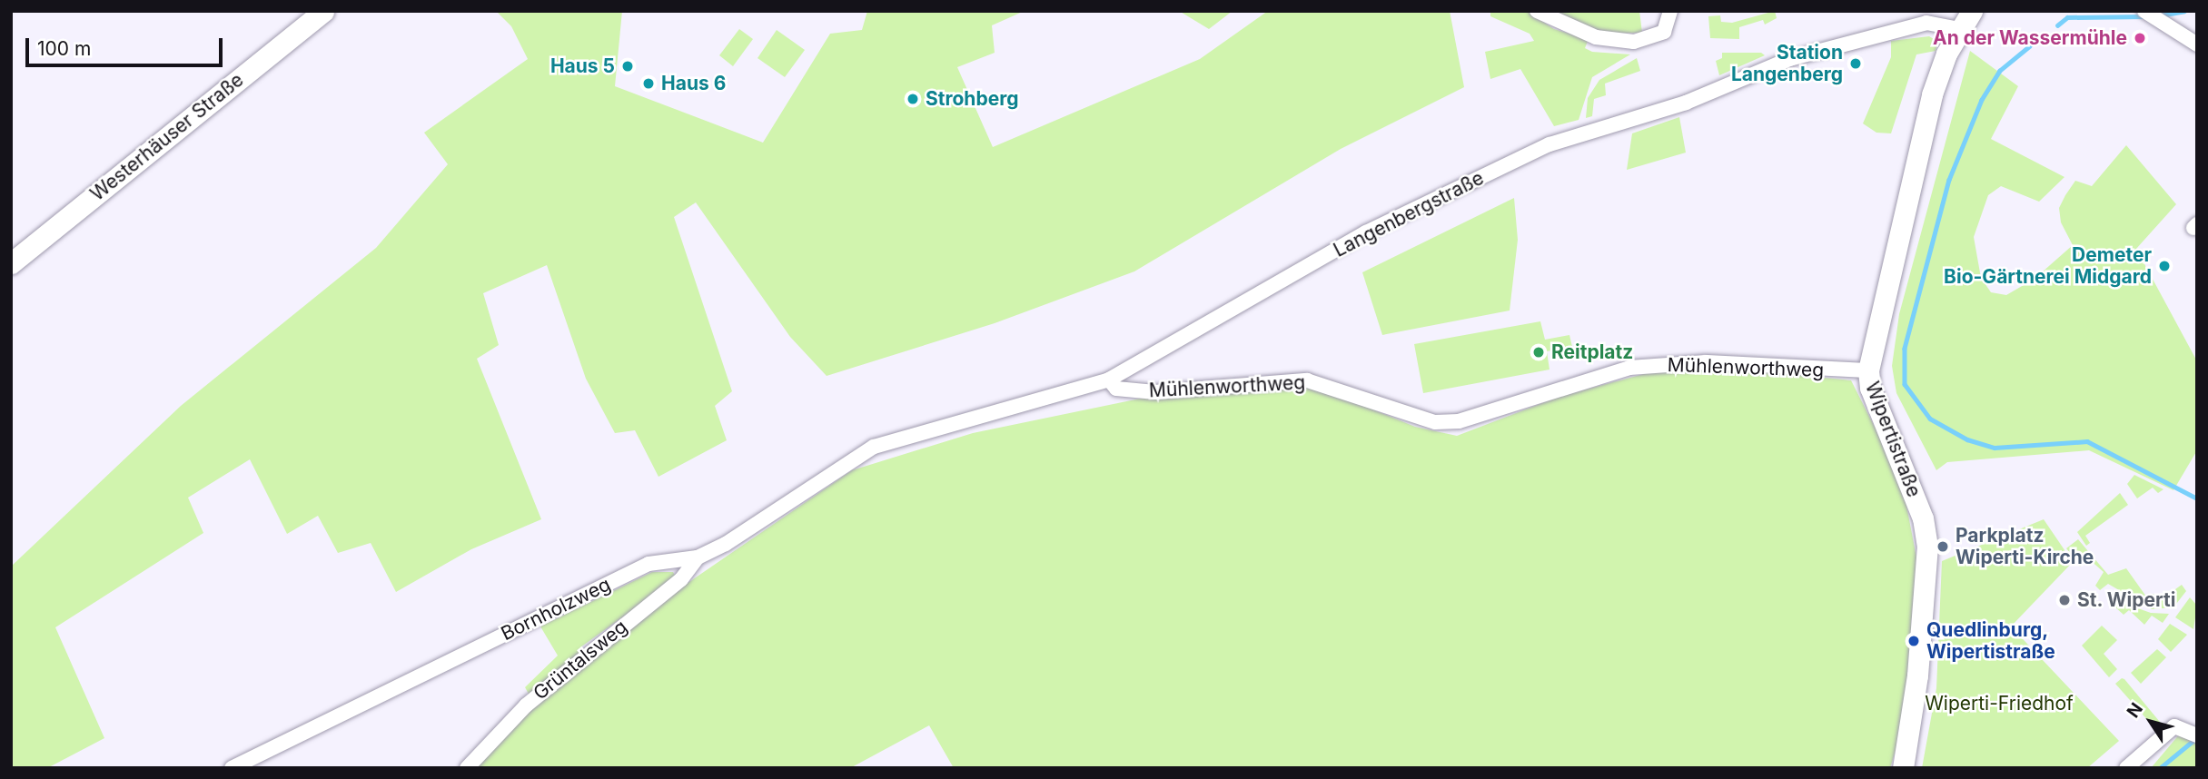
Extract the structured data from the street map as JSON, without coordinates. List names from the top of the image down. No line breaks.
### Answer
{"streets":{"street":["Westerhäuser Straße","Langenbergstraße","Mühlenworthweg","Wipertistraße","Bornholzweg","Grüntalsweg"]},"crossings":[["Langenbergstraße","Mühlenworthweg"],["Langenbergstraße","Wipertistraße"],["Langenbergstraße","Bornholzweg"],["Mühlenworthweg","Wipertistraße"],["Bornholzweg","Grüntalsweg"]],"parks":["Wiperti-Friedhof"],"places":["An der Wassermühle","Station Langenberg","Haus 5","Haus 6","Strohberg","Demeter Bio-Gärtnerei Midgard","Reitplatz","Parkplatz Wiperti-Kirche","St. Wiperti","Quedlinburg, Wipertistraße"],"scale_bar":"100 m","north":"top left"}
